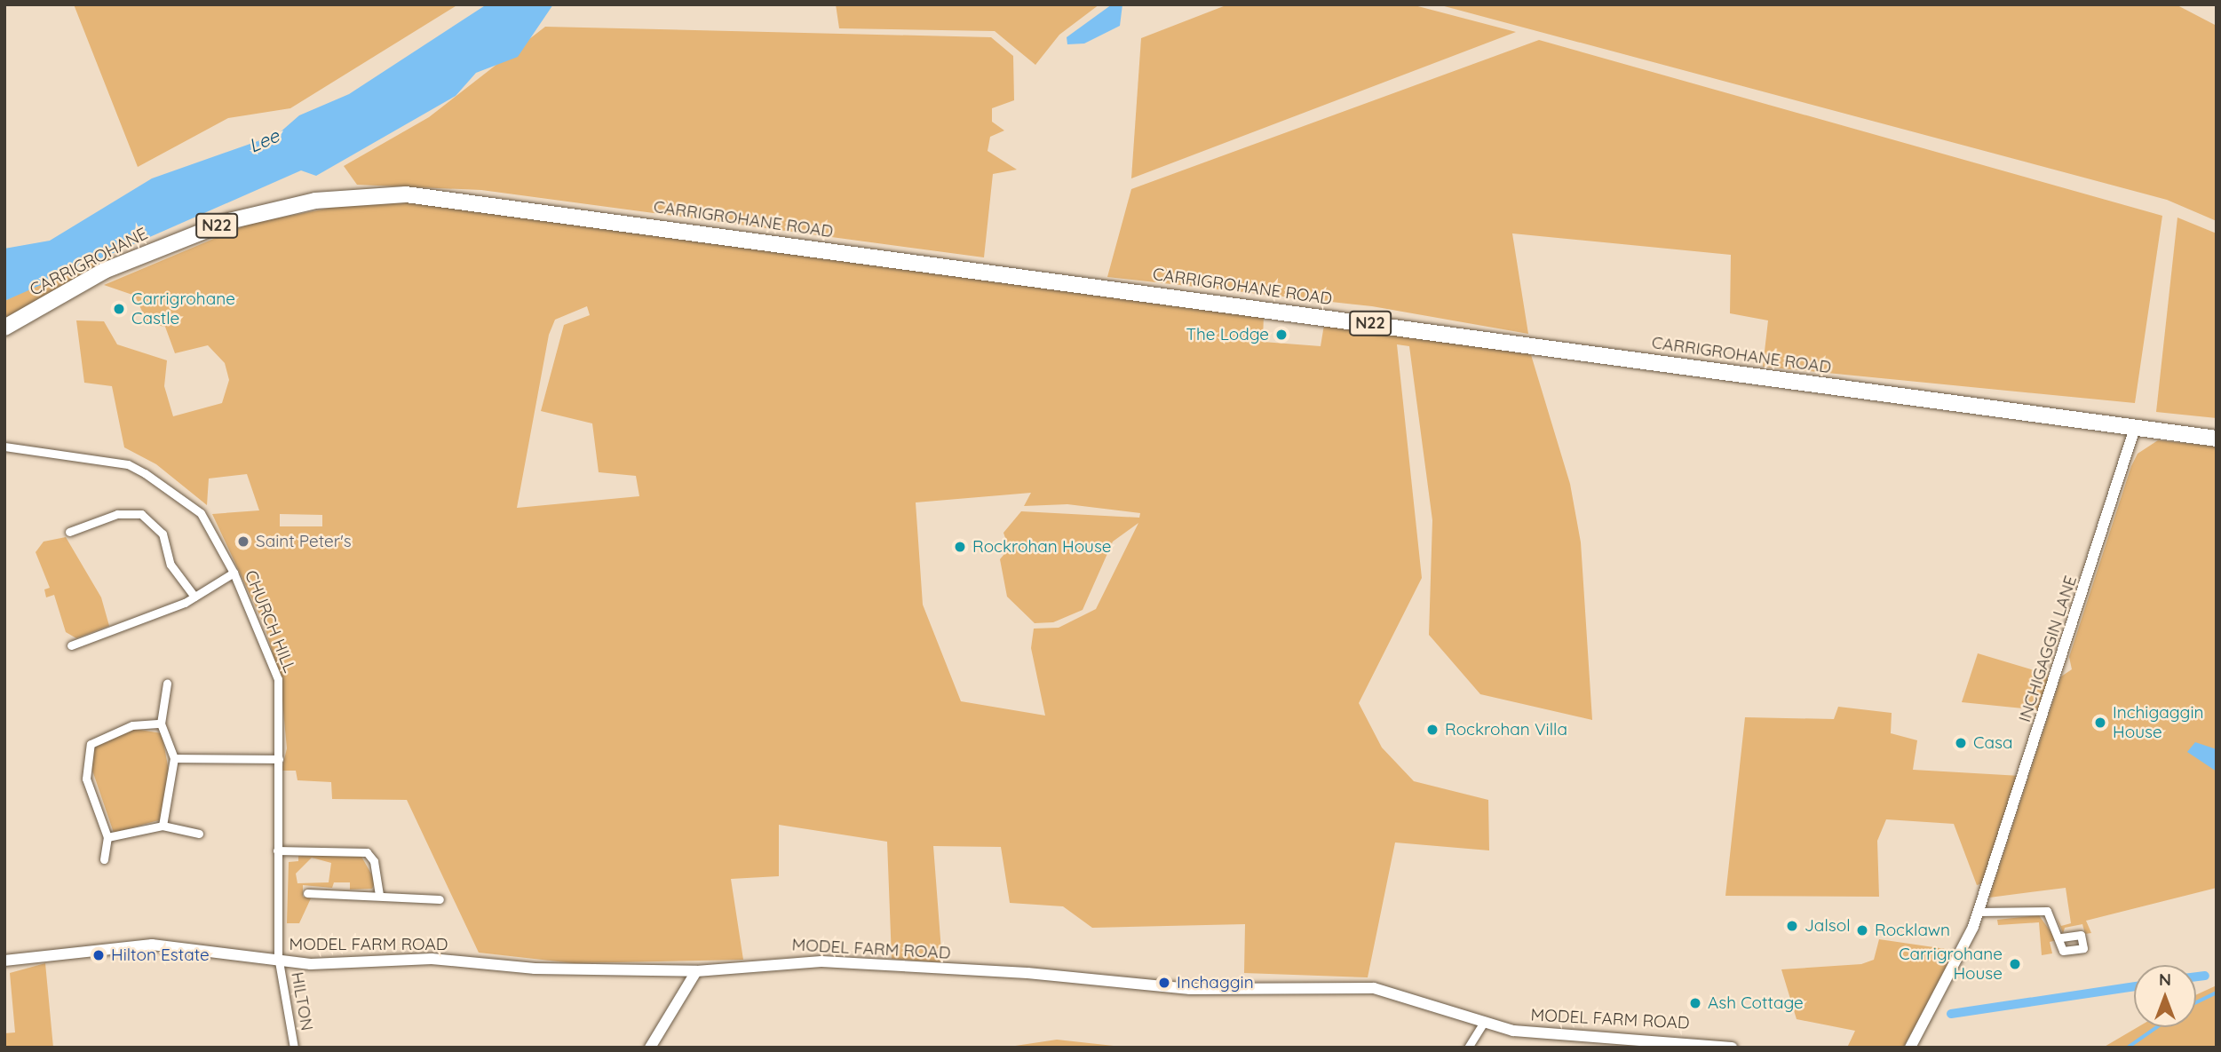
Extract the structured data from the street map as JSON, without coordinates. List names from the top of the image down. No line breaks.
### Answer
{"streets":{"highway":["CARRIGROHANE ROAD","N22","CARRIGROHANE"],"main road":["INCHIGAGGIN LANE","MODEL FARM ROAD"],"street":["CHURCH HILL","HILTON"]},"crossings":[["CARRIGROHANE ROAD","CARRIGROHANE"],["CARRIGROHANE ROAD","INCHIGAGGIN LANE"],["CHURCH HILL","MODEL FARM ROAD"],["CHURCH HILL","HILTON"],["MODEL FARM ROAD","HILTON"]],"water":["Lee"],"places":["Carrigrohane Castle","The Lodge","Saint Peter's","Rockrohan House","Inchigaggin House","Rockrohan Villa","Casa","Jalsol","Rocklawn","Hilton Estate","Carrigrohane House","Inchaggin","Ash Cottage"],"north":"top"}
